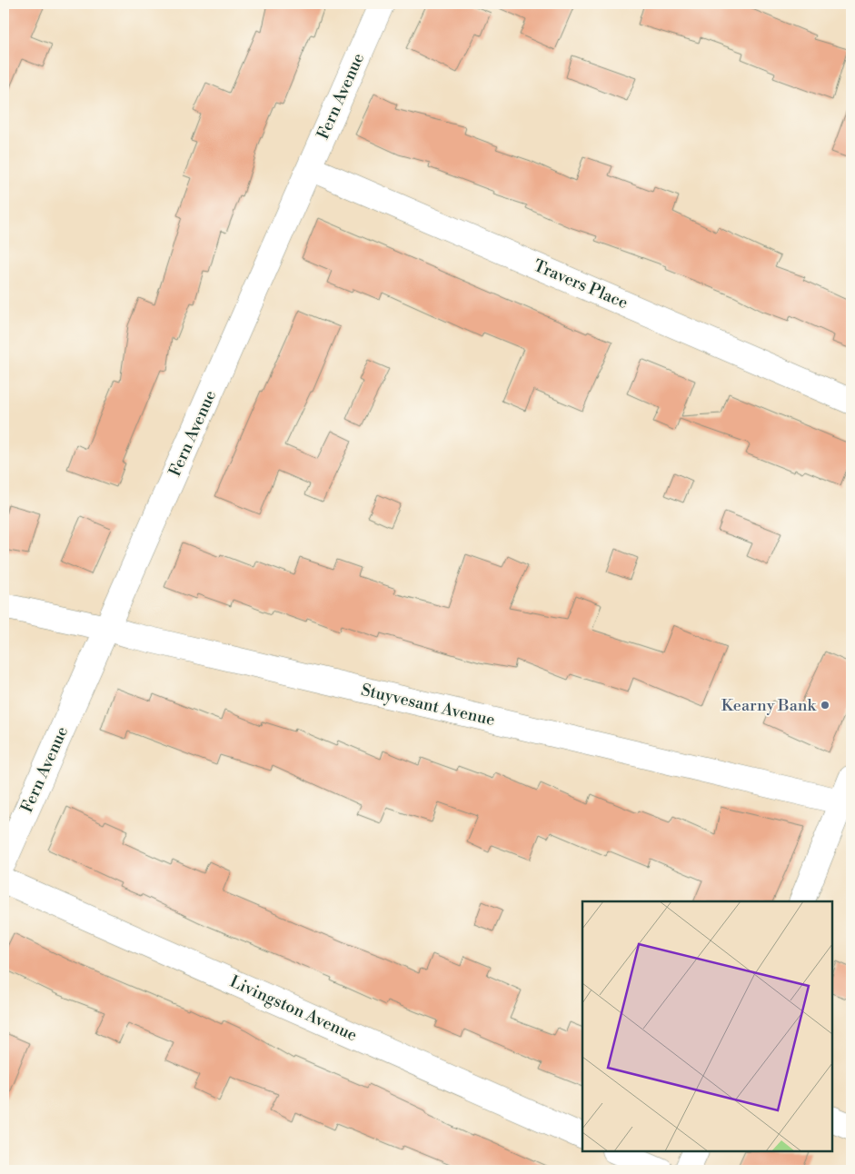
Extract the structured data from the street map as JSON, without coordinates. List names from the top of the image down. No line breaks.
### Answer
{"streets":{"street":["Fern Avenue","Travers Place","Stuyvesant Avenue","Livingston Avenue"]},"crossings":[["Fern Avenue","Travers Place"],["Fern Avenue","Stuyvesant Avenue"]],"places":["Kearny Bank"]}
